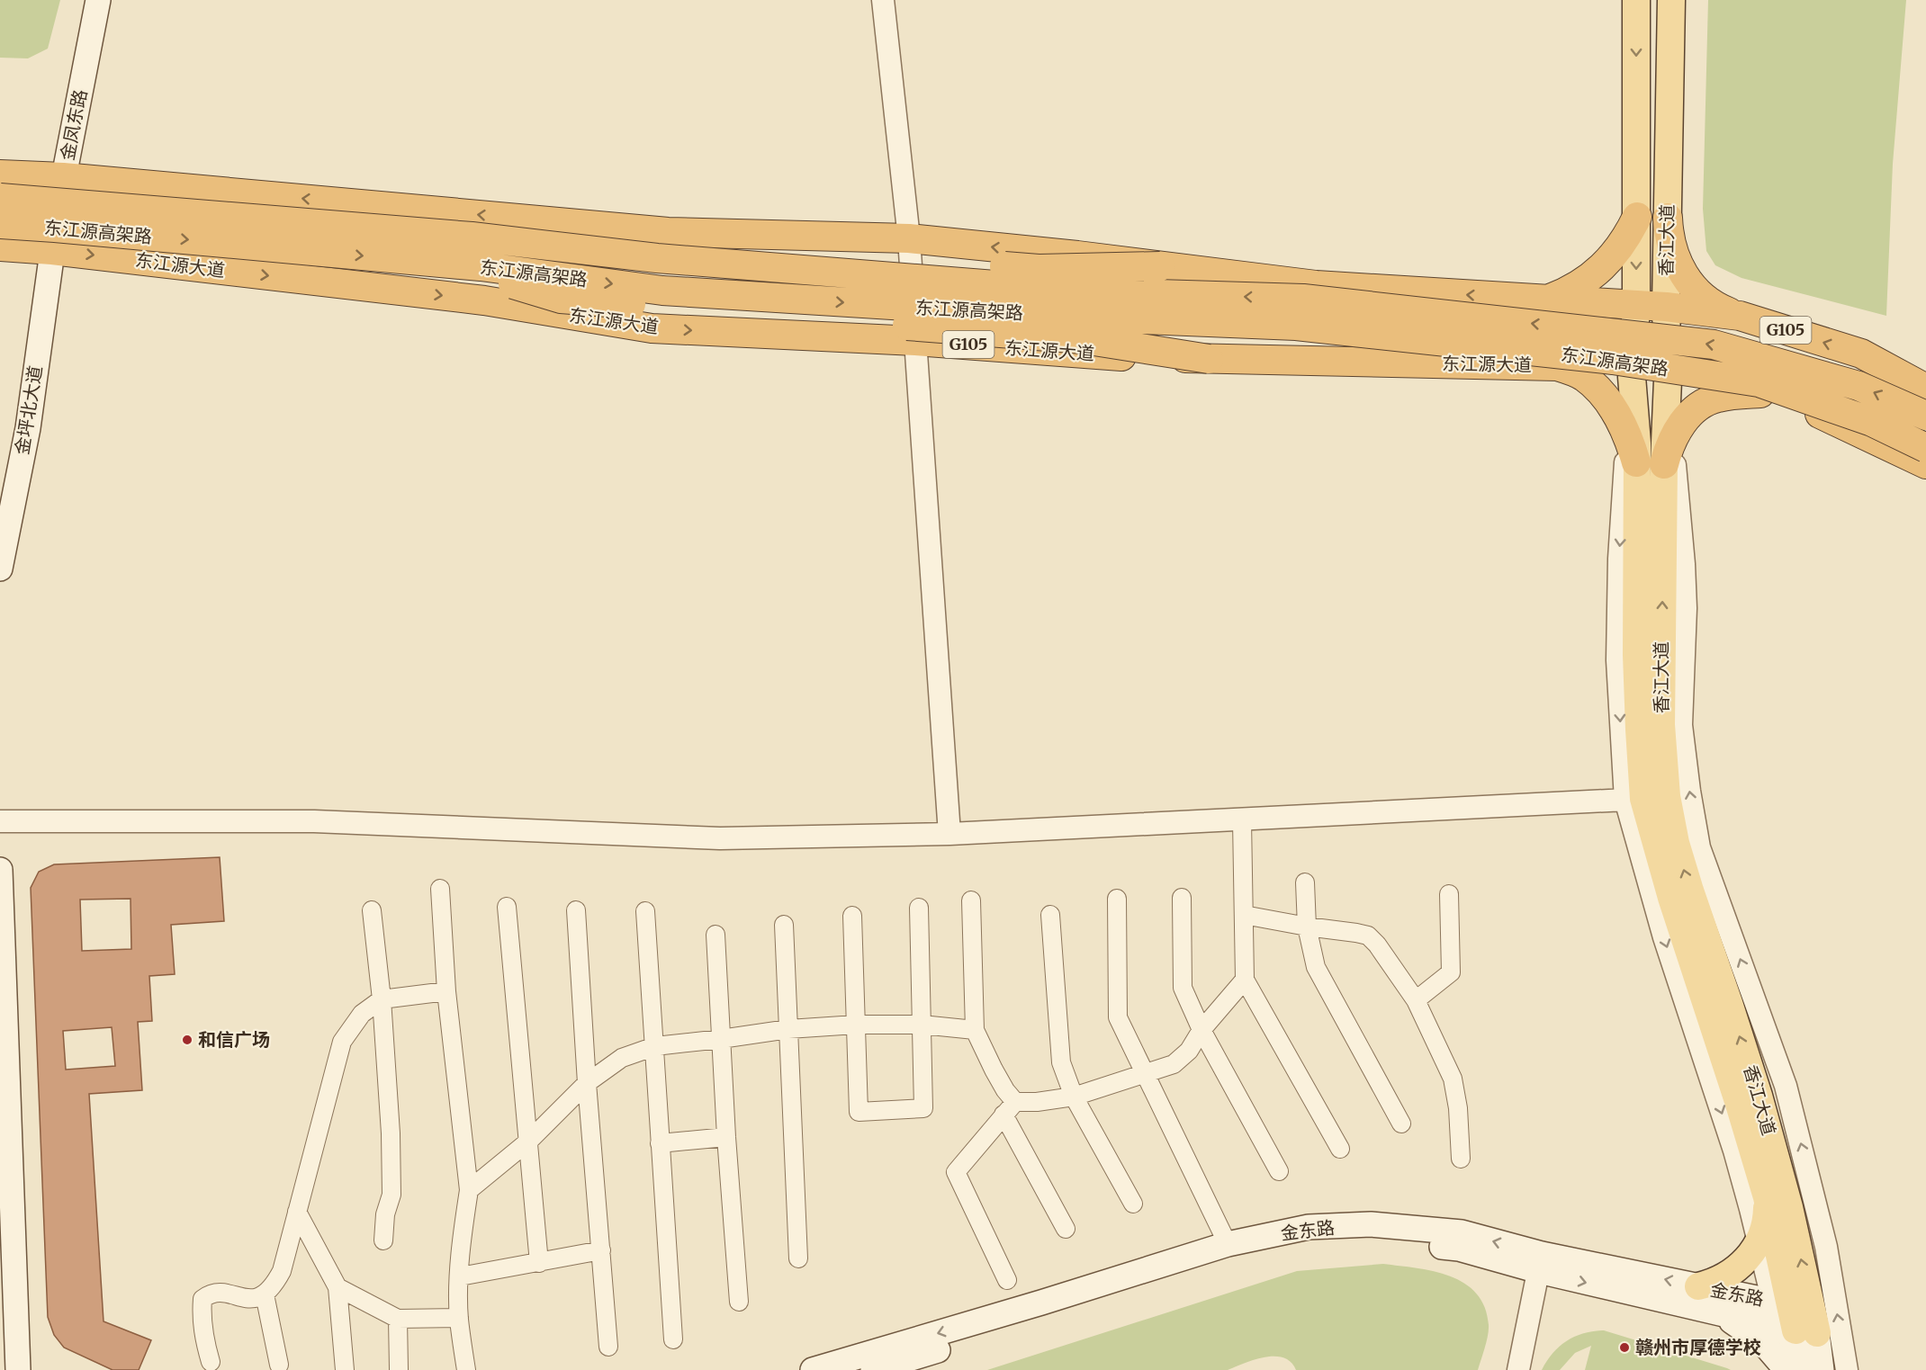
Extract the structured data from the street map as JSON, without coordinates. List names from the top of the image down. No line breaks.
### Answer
{"streets":{"highway":["东江源高架路","东江源大道","G105"],"main road":["金凤东路","香江大道","金坪北大道","金东路"]},"crossings":[["金凤东路","东江源大道"],["金凤东路","G105"],["金凤东路","金坪北大道"],["香江大道","东江源大道"],["香江大道","G105"],["香江大道","金东路"],["东江源大道","金坪北大道"]],"places":["和信广场","赣州市厚德学校"]}
